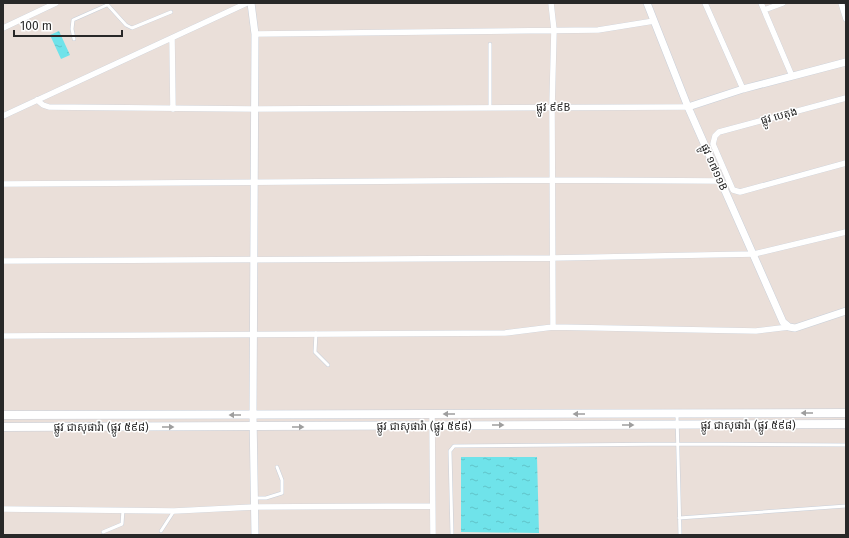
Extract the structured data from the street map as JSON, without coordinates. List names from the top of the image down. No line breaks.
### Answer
{"streets":{"main road":["ផ្លូវ ជាសុផារ៉ា (ផ្លូវ ៥៩៨)"],"street":["ផ្លូវ ៩៩B","ផ្លូវ បេតុង","ផ្លូវ ១៧១១B"]},"crossings":[["ផ្លូវ ៩៩B","ផ្លូវ ១៧១១B"]],"scale_bar":"100 m"}
